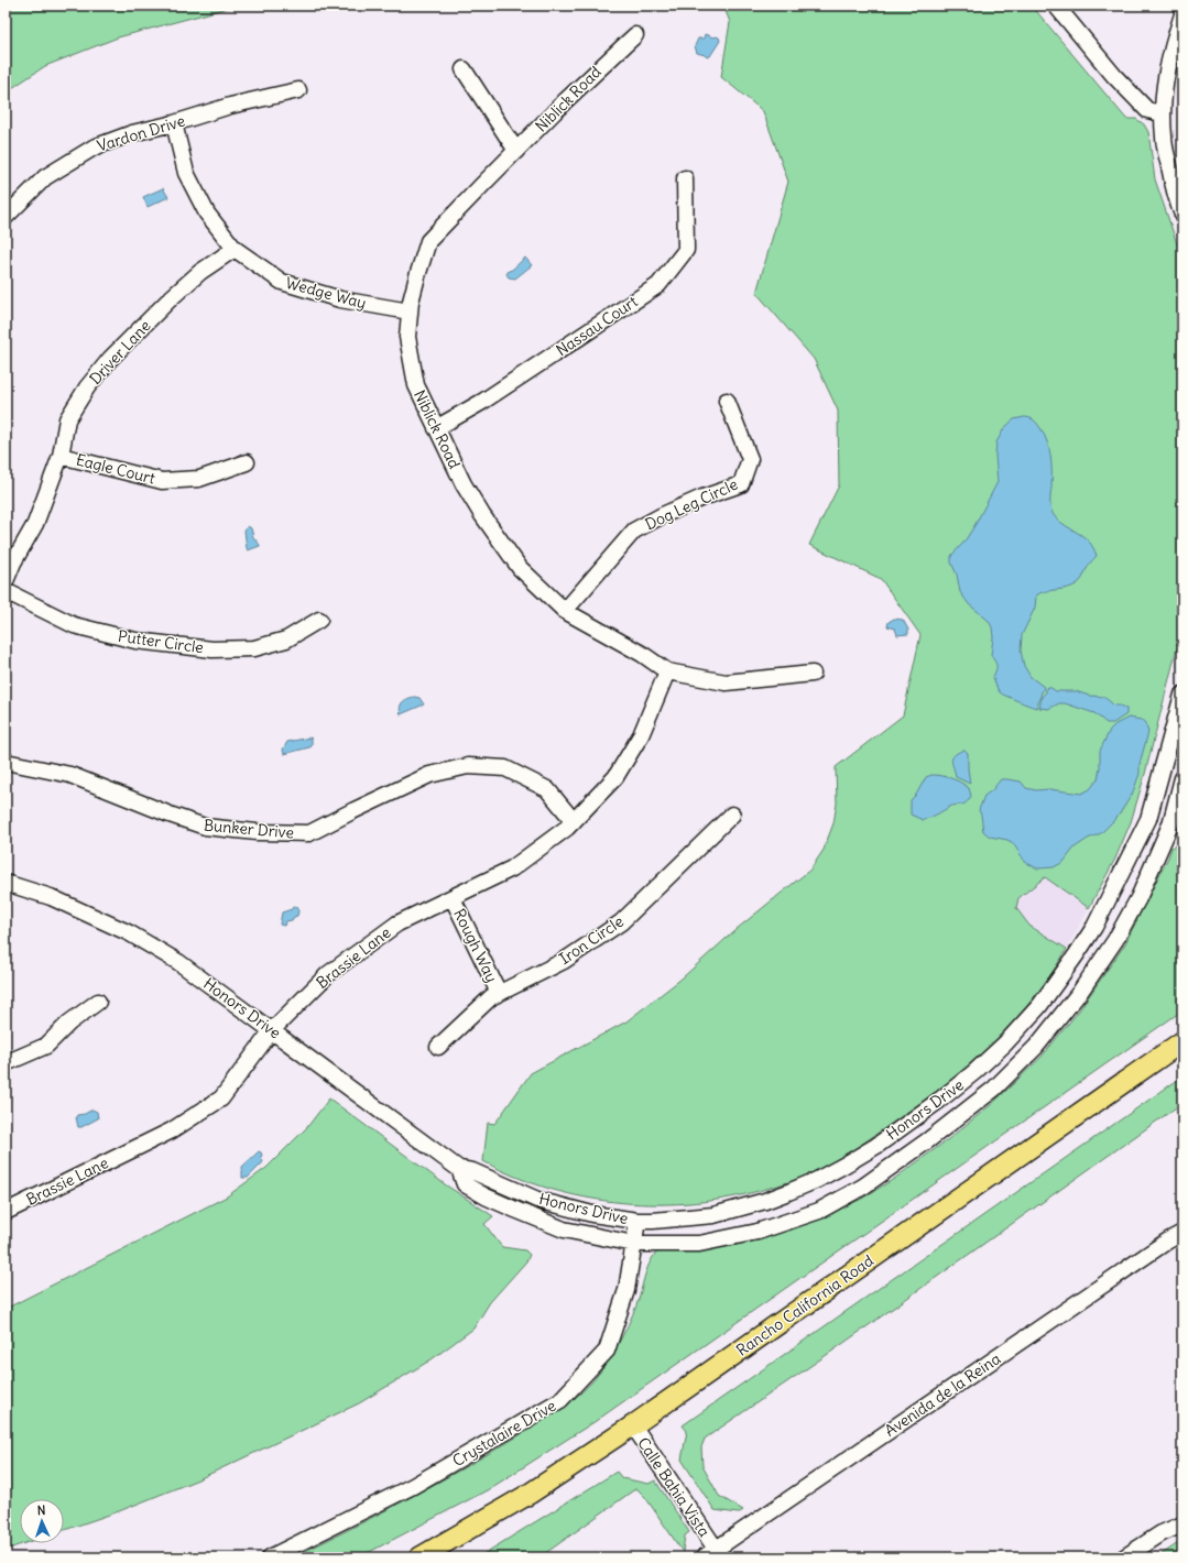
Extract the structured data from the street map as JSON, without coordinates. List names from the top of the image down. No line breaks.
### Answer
{"streets":{"main road":["Rancho California Road"],"street":["Niblick Road","Vardon Drive","Wedge Way","Nassau Court","Driver Lane","Eagle Court","Dog Leg Circle","Putter Circle","Bunker Drive","Iron Circle","Rough Way","Brassie Lane","Honors Drive","Avenida de la Reina","Crystalaire Drive","Calle Bahia Vista"]},"crossings":[["Niblick Road","Wedge Way"],["Niblick Road","Nassau Court"],["Niblick Road","Dog Leg Circle"],["Niblick Road","Brassie Lane"],["Vardon Drive","Wedge Way"],["Wedge Way","Driver Lane"],["Driver Lane","Eagle Court"],["Bunker Drive","Brassie Lane"],["Iron Circle","Rough Way"],["Rough Way","Brassie Lane"],["Brassie Lane","Honors Drive"],["Honors Drive","Crystalaire Drive"],["Rancho California Road","Calle Bahia Vista"],["Avenida de la Reina","Calle Bahia Vista"]],"north":"top"}
